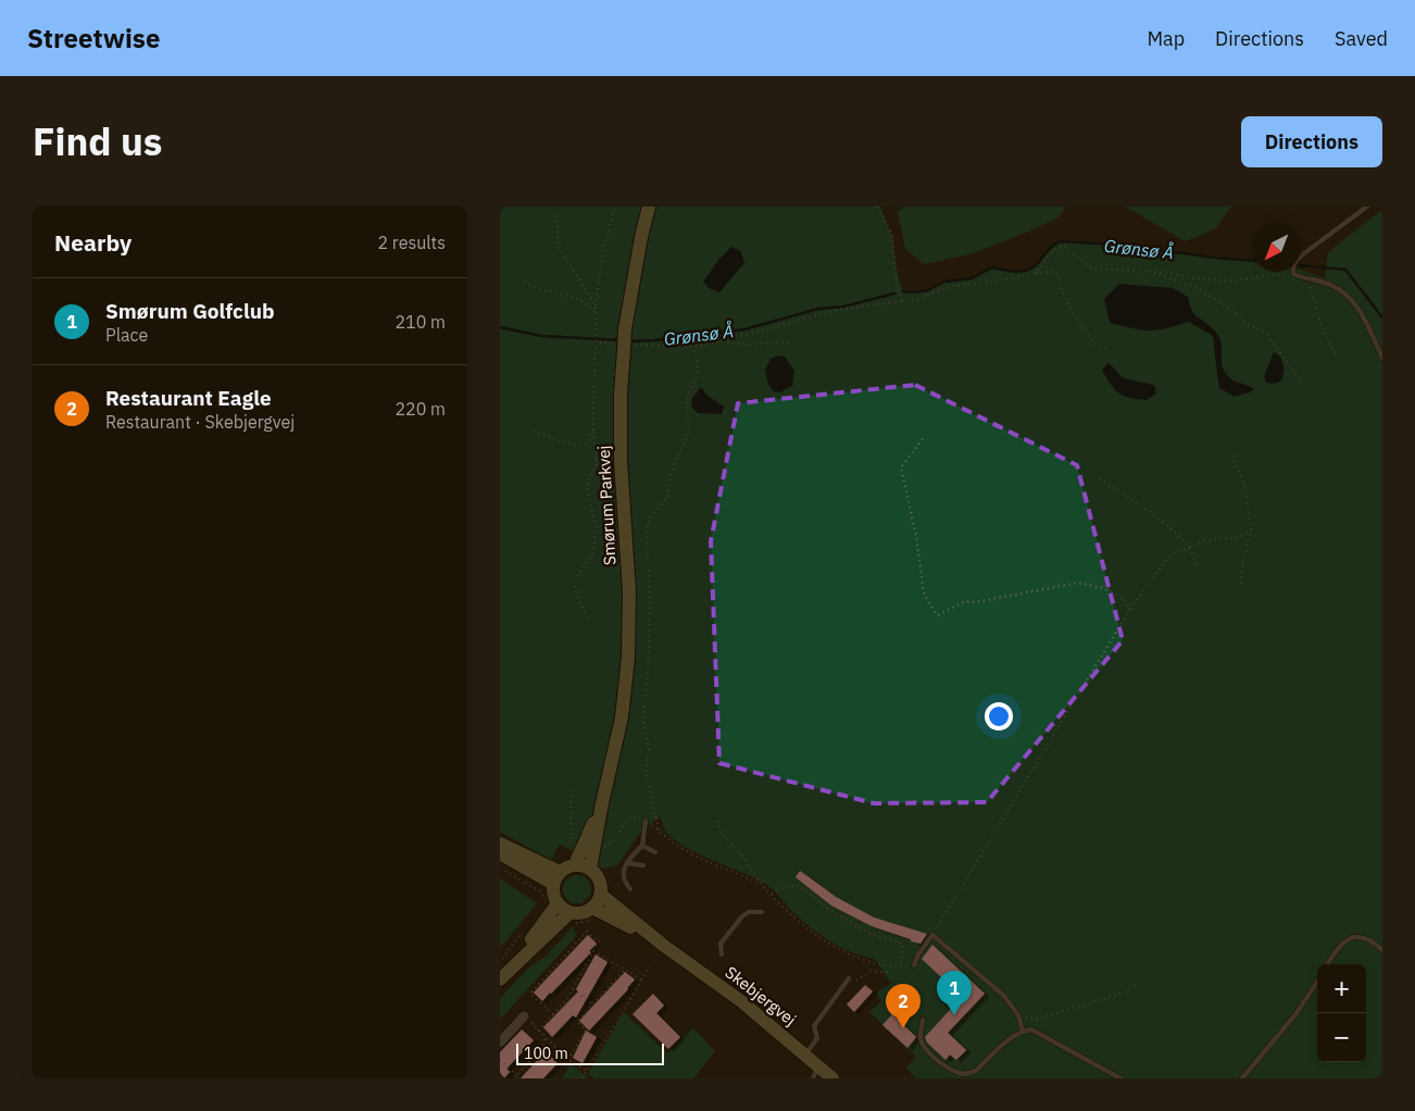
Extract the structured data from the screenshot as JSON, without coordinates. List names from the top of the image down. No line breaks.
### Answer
{"streets":{"street":["Smørum Parkvej","Skebjergvej"]},"crossings":[["Smørum Parkvej","Skebjergvej"]],"water":["Grønsø Å"],"scale_bar":"100 m","north":"bottom left","page":{"header":"Streetwise","nav":["Map","Directions","Saved"],"title":"Find us","buttons":"Directions","heading":["Nearby","2 results"],"list":[{"mark":"1","name":"Smørum Golfclub","note":"Place","value":"210 m"},{"mark":"2","name":"Restaurant Eagle","note":"Restaurant · Skebjergvej","value":"220 m"}],"map_buttons":["+","−"],"pins":["1","2"],"scale":"100 m"}}
